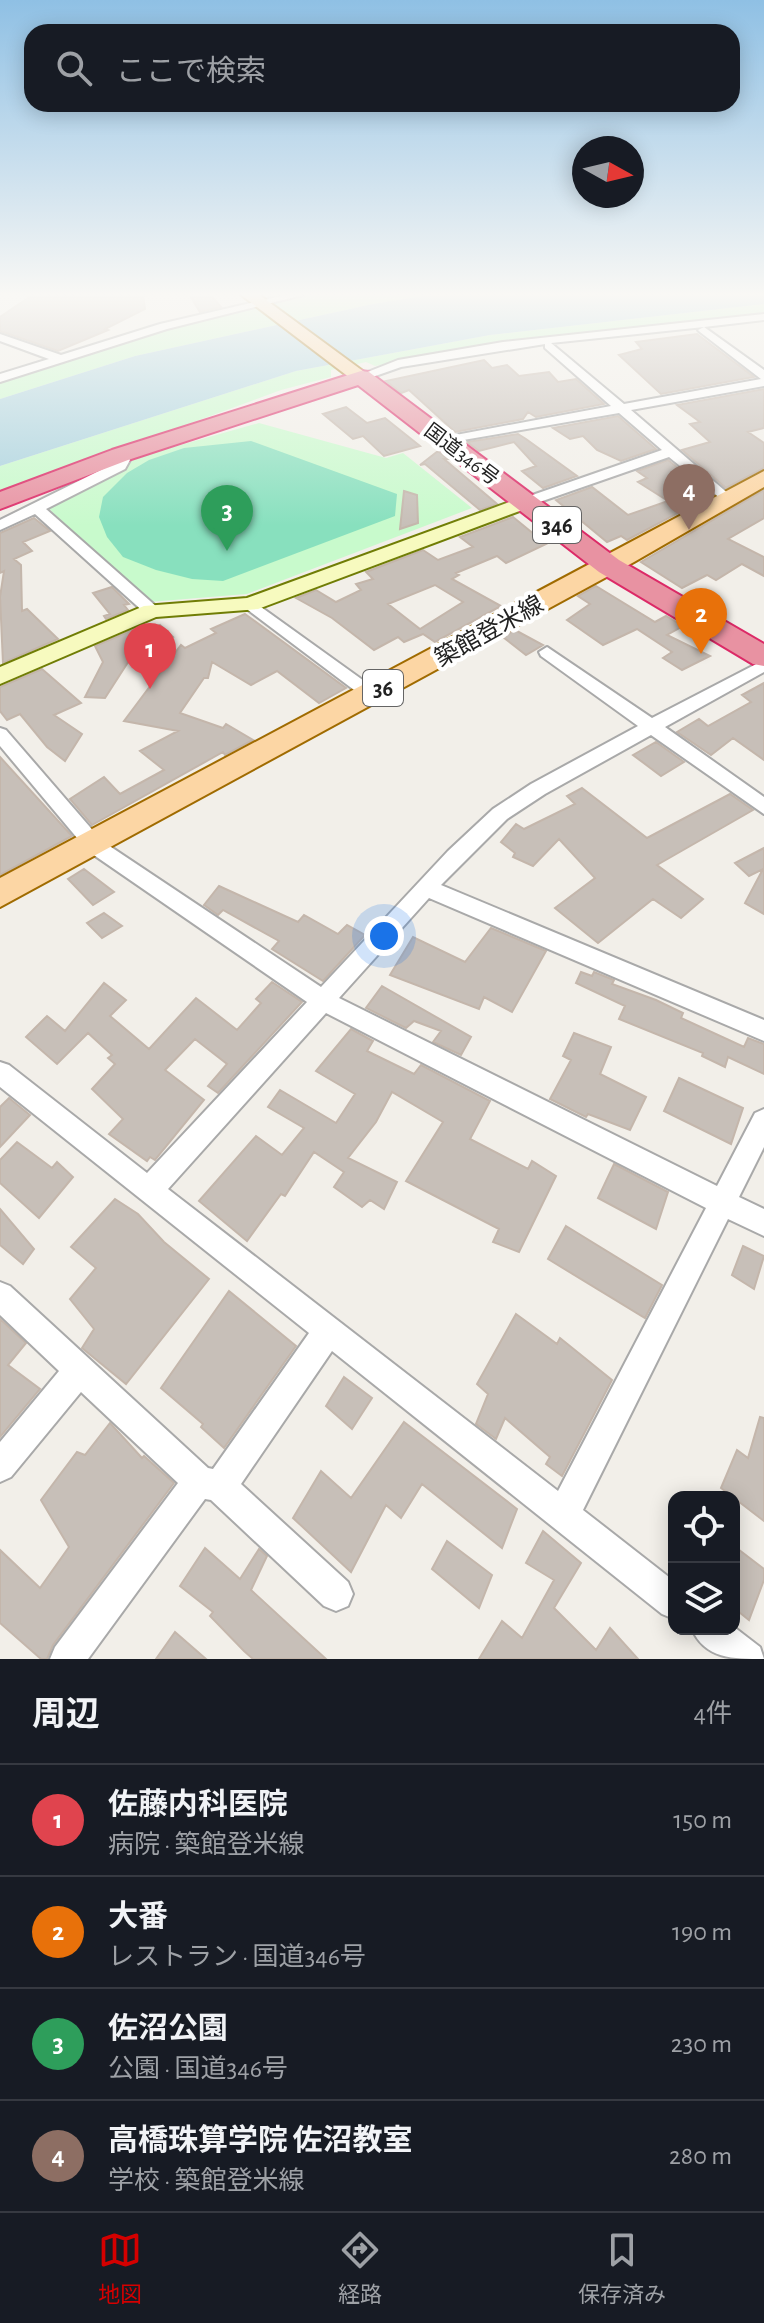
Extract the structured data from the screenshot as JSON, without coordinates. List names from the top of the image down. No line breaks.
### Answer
{"streets":{"highway":["国道346号","346"],"main road":["築館登米線","36"]},"crossings":[["国道346号","築館登米線"]],"north":"right","page":{"search":"ここで検索","pins":["4","3","2","1"],"heading":["周辺","4件"],"list":[{"mark":"1","name":"佐藤内科医院","note":"病院 · 築館登米線","value":"150 m"},{"mark":"2","name":"大番","note":"レストラン · 国道346号","value":"190 m"},{"mark":"3","name":"佐沼公園","note":"公園 · 国道346号","value":"230 m"},{"mark":"4","name":"高橋珠算学院 佐沼教室","note":"学校 · 築館登米線","value":"280 m"}],"nav":["地図","経路","保存済み"]}}
